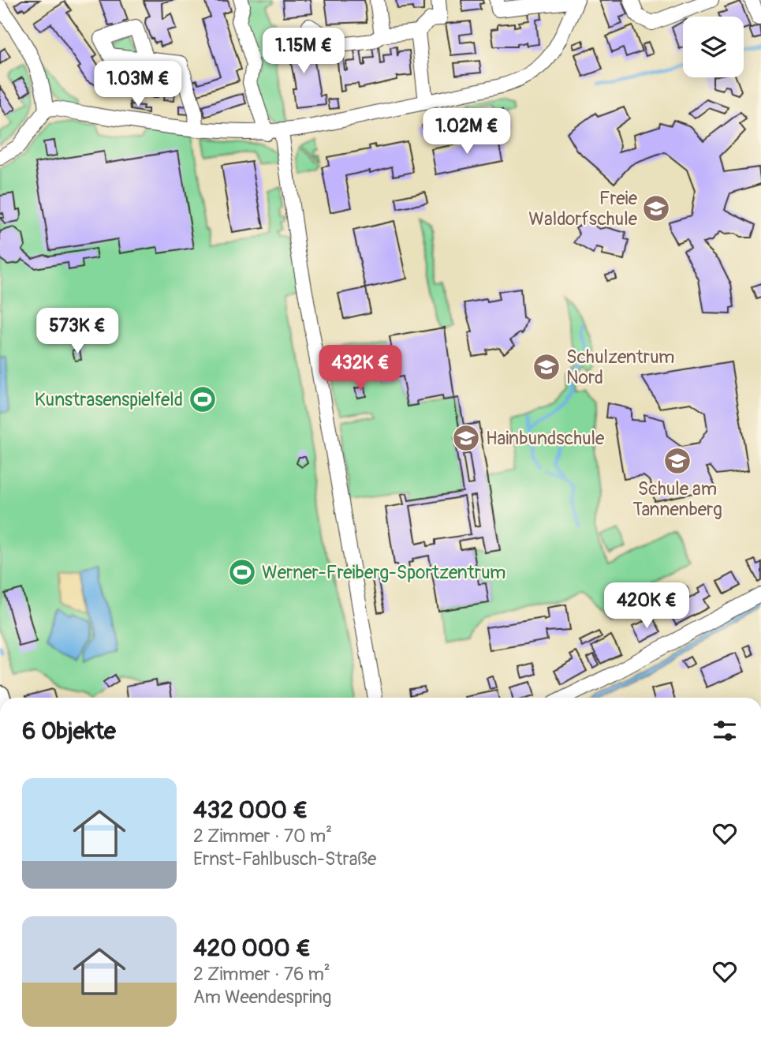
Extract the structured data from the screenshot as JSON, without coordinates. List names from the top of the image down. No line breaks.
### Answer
{"places":{"school or university":["Freie Waldorfschule","Schulzentrum Nord","Hainbundschule","Schule am Tannenberg"],"sports":["Kunstrasenspielfeld","Werner-Freiberg-Sportzentrum"]},"page":{"price":["1.15M €","1.03M €","1.02M €","573K €","432K €","420K €"],"heading":"6 Objekte","list":[{"name":"432 000 €","note":"2 Zimmer · 70 m² · Ernst-Fahlbusch-Straße"},{"name":"420 000 €","note":"2 Zimmer · 76 m² · Am Weendespring"}]}}
